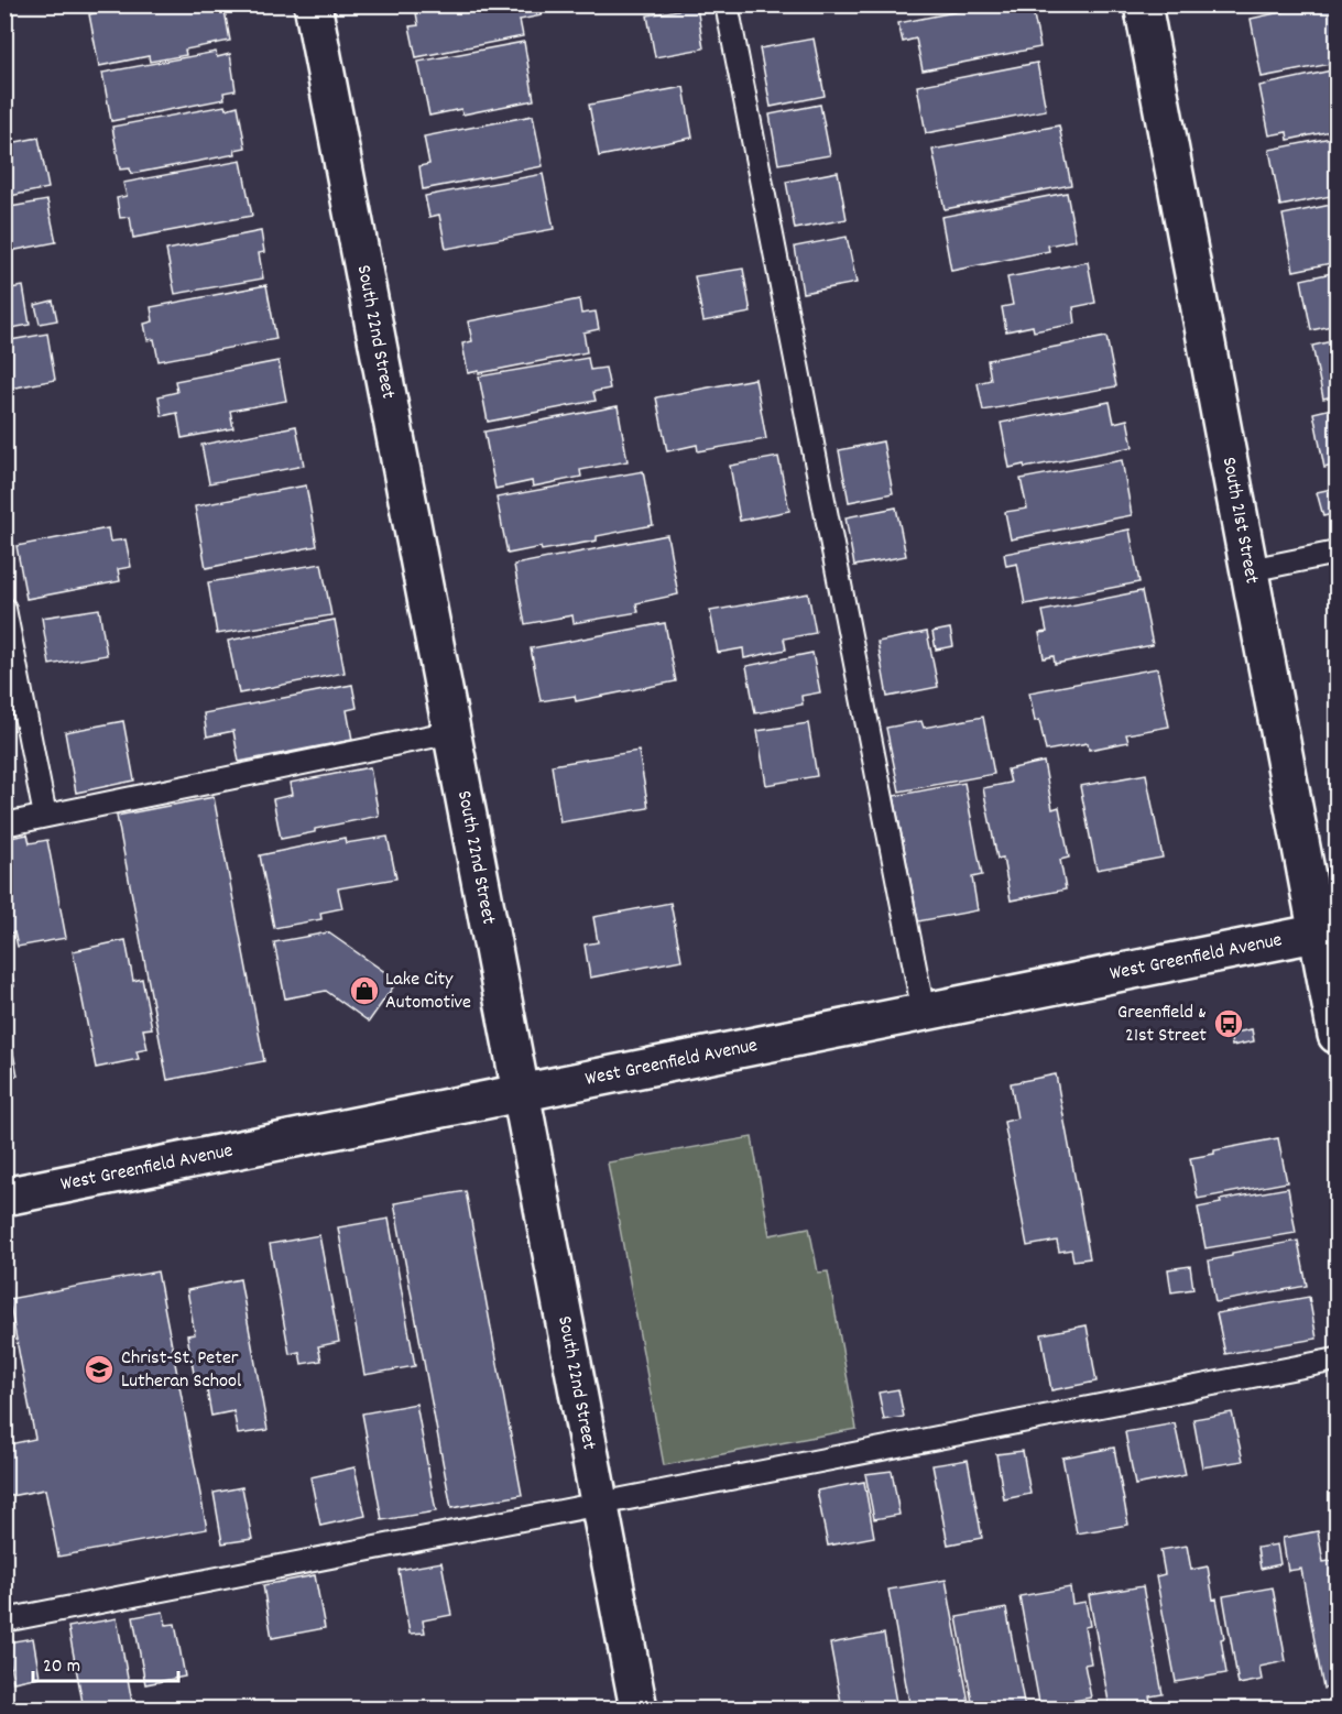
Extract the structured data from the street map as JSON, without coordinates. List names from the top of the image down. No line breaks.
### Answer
{"streets":{"street":["South 22nd Street","South 21st Street","West Greenfield Avenue"]},"crossings":[["South 22nd Street","West Greenfield Avenue"],["South 21st Street","West Greenfield Avenue"]],"places":{"shop":["Lake City Automotive"],"bus stop":["Greenfield & 21st Street"],"school or university":["Christ-St. Peter Lutheran School"]},"scale_bar":"20 m"}
